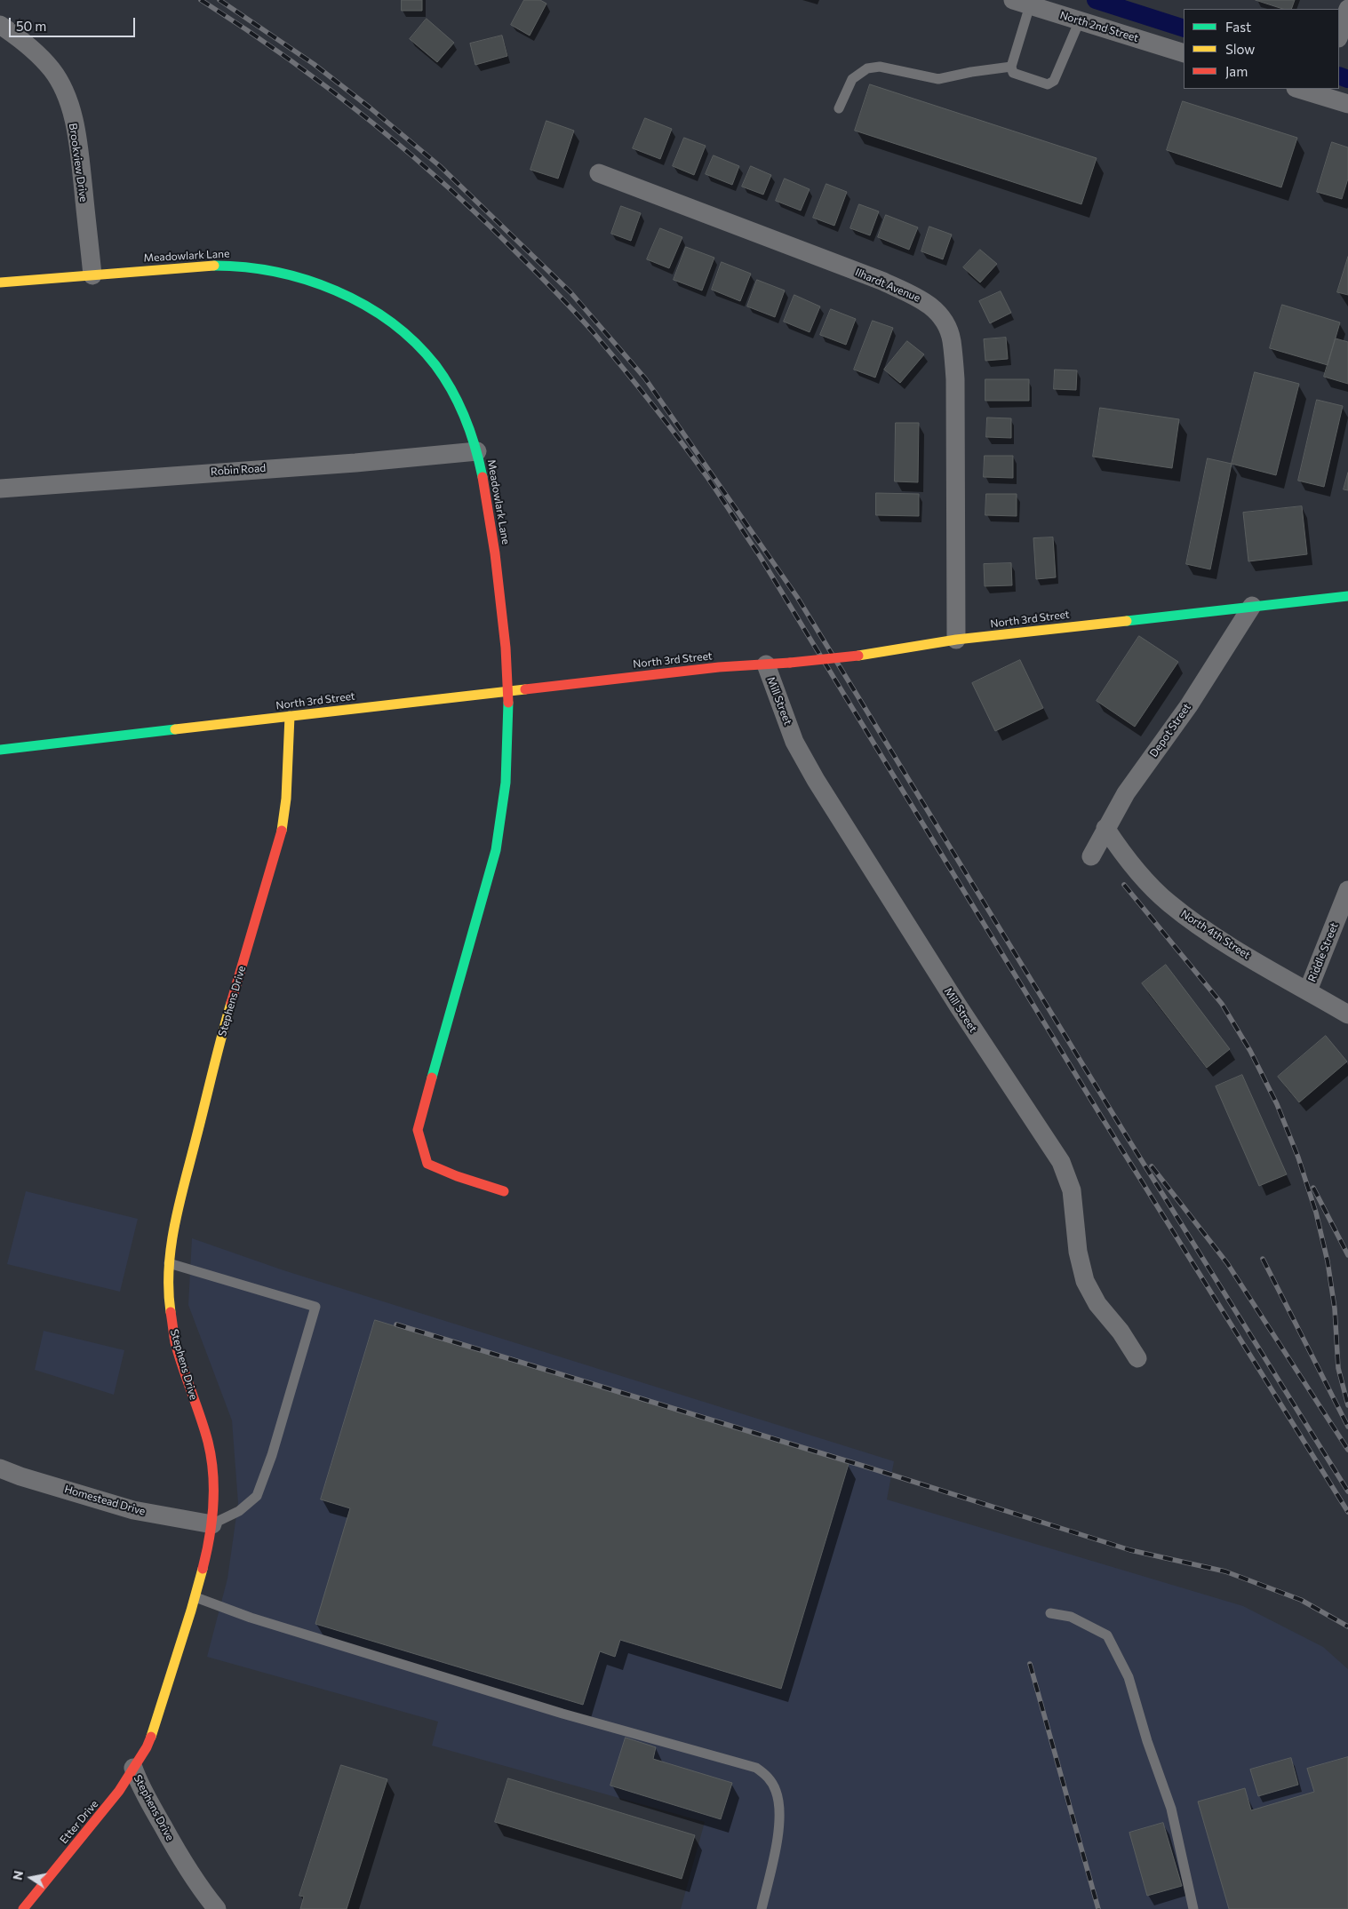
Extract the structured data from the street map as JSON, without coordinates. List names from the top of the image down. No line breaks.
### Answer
{"streets":{"street":["North 2nd Street","Brookview Drive","Meadowlark Lane","Ilhardt Avenue","Robin Road","North 3rd Street","Mill Street","Depot Street","North 4th Street","Riddle Street","Stephens Drive","Homestead Drive","Etter Drive"]},"crossings":[["Brookview Drive","Meadowlark Lane"],["Meadowlark Lane","Robin Road"],["Meadowlark Lane","North 3rd Street"],["Ilhardt Avenue","North 3rd Street"],["North 3rd Street","Mill Street"],["North 3rd Street","Depot Street"],["North 3rd Street","Stephens Drive"],["Depot Street","North 4th Street"],["North 4th Street","Riddle Street"],["Stephens Drive","Homestead Drive"],["Stephens Drive","Etter Drive"]],"legend":["Fast","Slow","Jam"],"scale_bar":"50 m","north":"left"}
